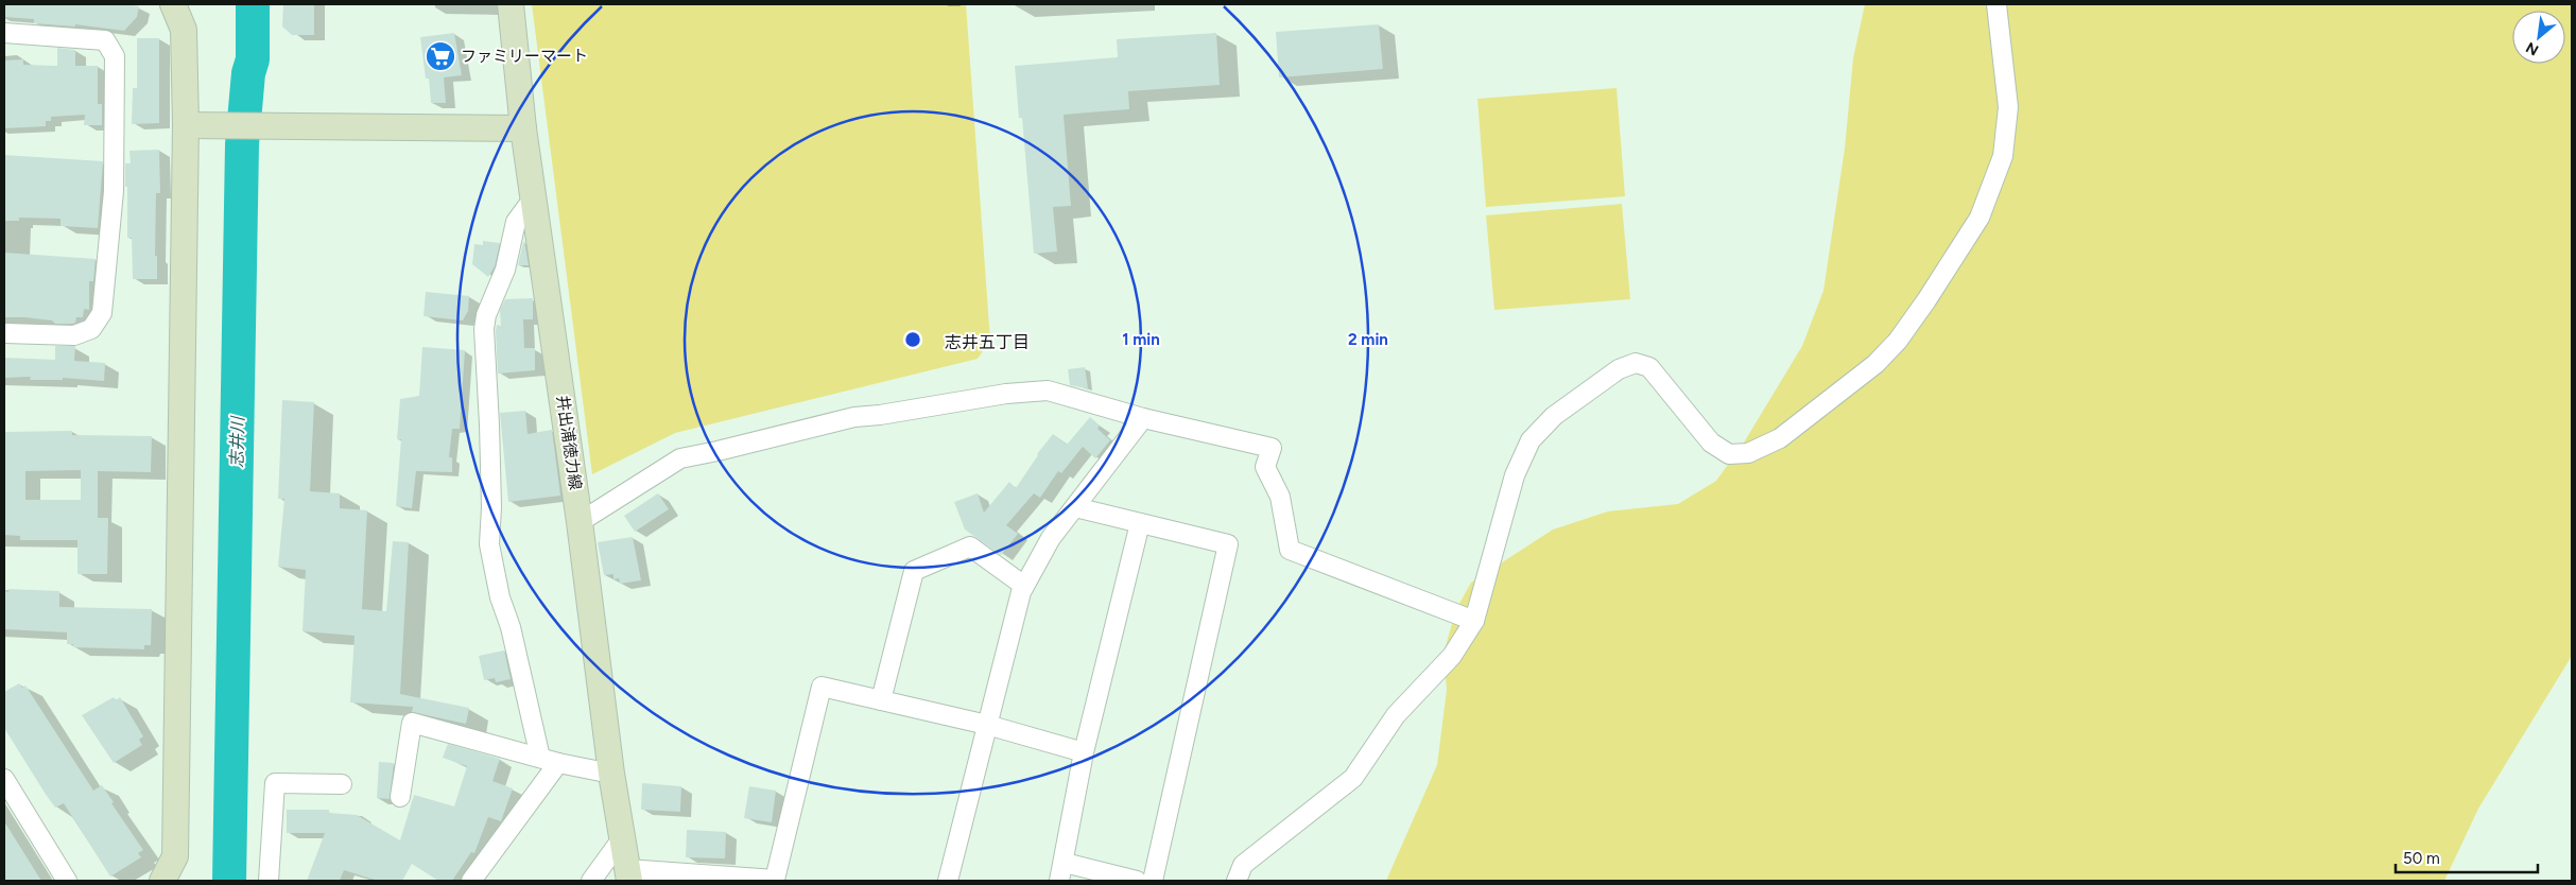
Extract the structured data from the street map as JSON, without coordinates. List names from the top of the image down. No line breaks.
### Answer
{"streets":{"street":["井出浦徳力線"]},"districts":["志井五丁目"],"water":["志井川"],"places":{"supermarket":["ファミリーマート"]},"scale_bar":"50 m","north":"bottom left","rings":["1 min","2 min"]}
